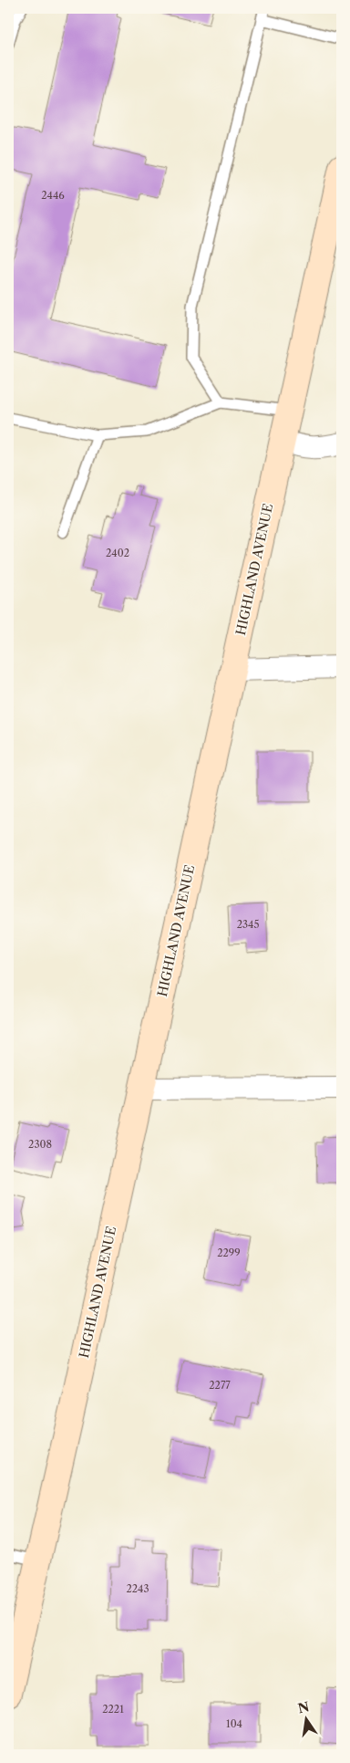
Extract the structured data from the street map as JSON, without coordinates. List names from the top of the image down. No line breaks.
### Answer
{"streets":{"main road":["HIGHLAND AVENUE"]},"house_numbers":["2446","2402","2345","2308","2299","2277","2243","2221","104"],"north":"top"}
